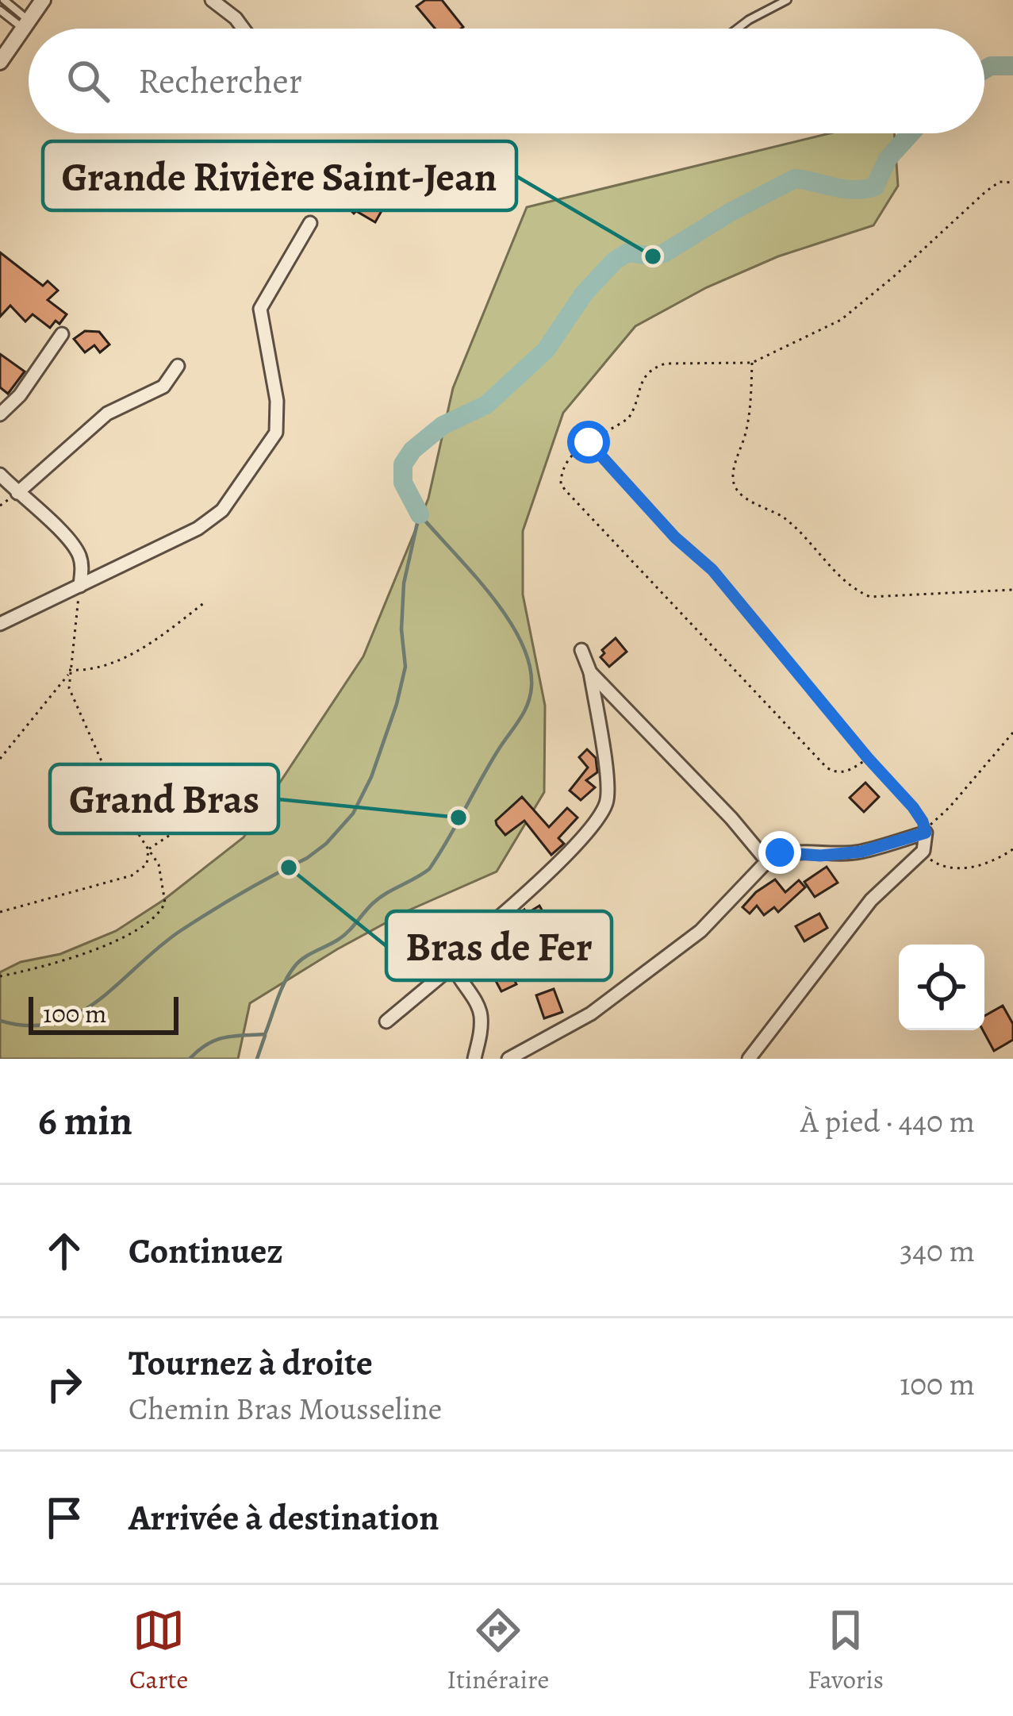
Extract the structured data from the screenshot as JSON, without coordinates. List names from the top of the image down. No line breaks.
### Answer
{"places":["Grande Rivière Saint-Jean","Grand Bras","Bras de Fer"],"scale_bar":"100 m","page":{"search":"Rechercher","scale":"100 m","heading":["6 min","À pied · 440 m"],"list":[["Continuez","340 m"],["Tournez à droite","Chemin Bras Mousseline","100 m"],"Arrivée à destination"],"nav":["Carte","Itinéraire","Favoris"]}}
